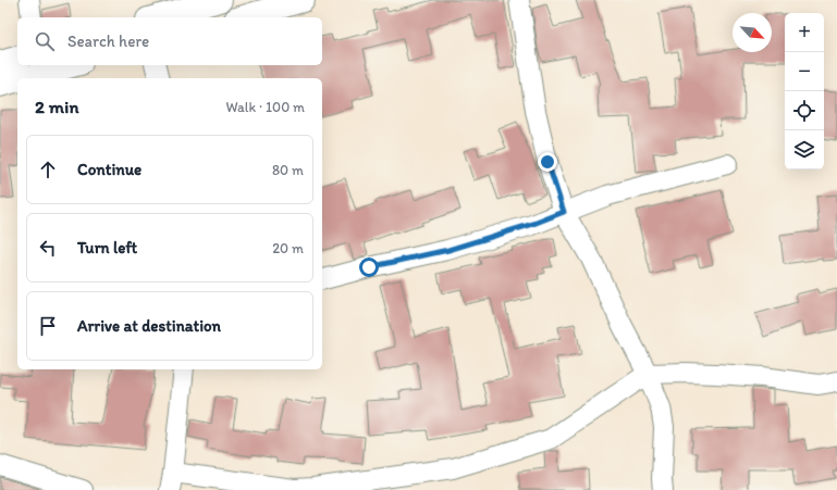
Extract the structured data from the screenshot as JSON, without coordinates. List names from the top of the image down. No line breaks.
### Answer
{"north":"bottom right","page":{"map_buttons":["+","−"],"search":"Search here","heading":["2 min","Walk · 100 m"],"list":[["Continue","80 m"],["Turn left","20 m"],"Arrive at destination"]}}
